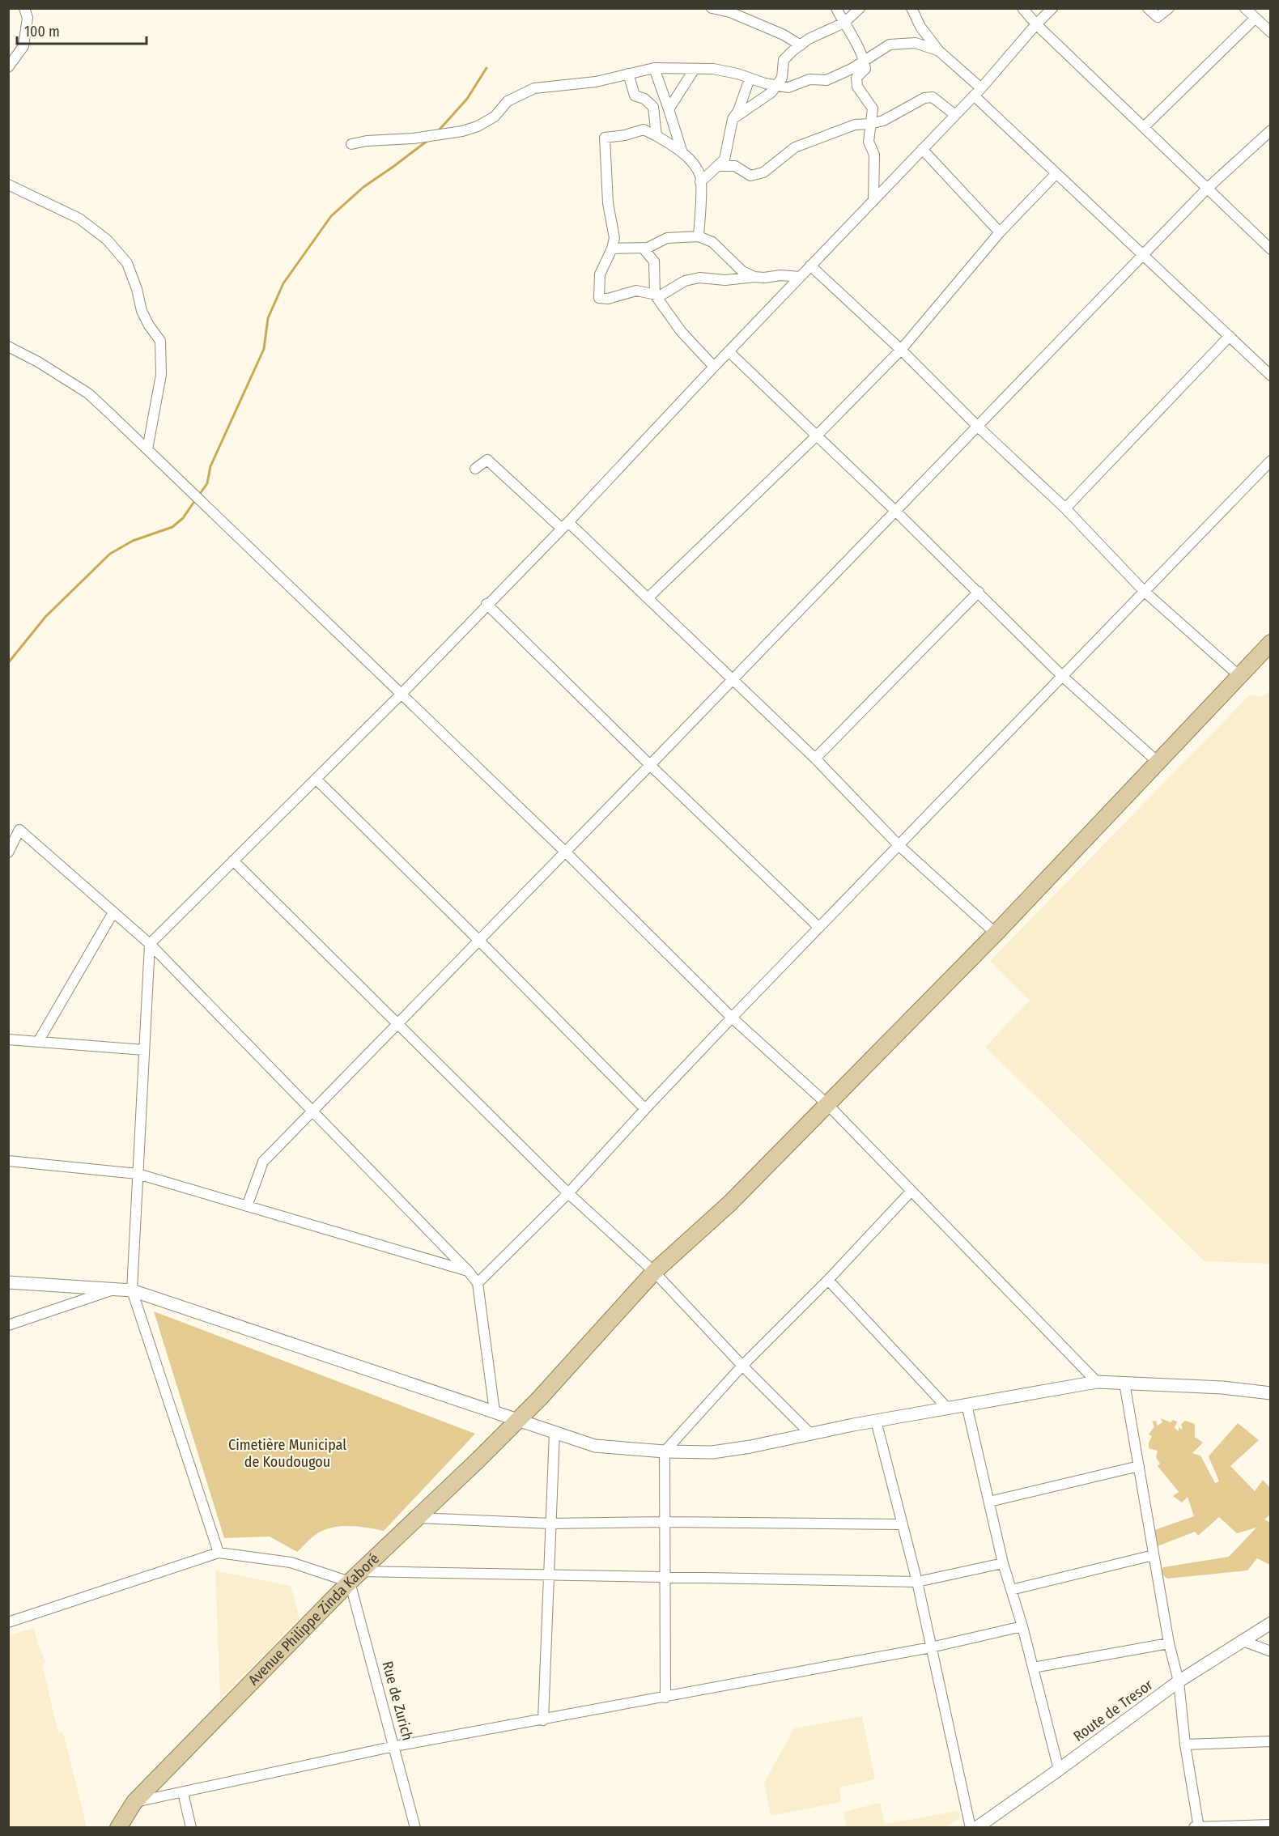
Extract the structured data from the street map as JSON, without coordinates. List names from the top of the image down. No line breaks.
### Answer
{"streets":{"main road":["Avenue Philippe Zinda Kaboré"],"street":["Rue de Zurich","Route de Tresor"]},"crossings":[["Avenue Philippe Zinda Kaboré","Rue de Zurich"]],"parks":["Cimetière Municipal de Koudougou"],"scale_bar":"100 m"}
